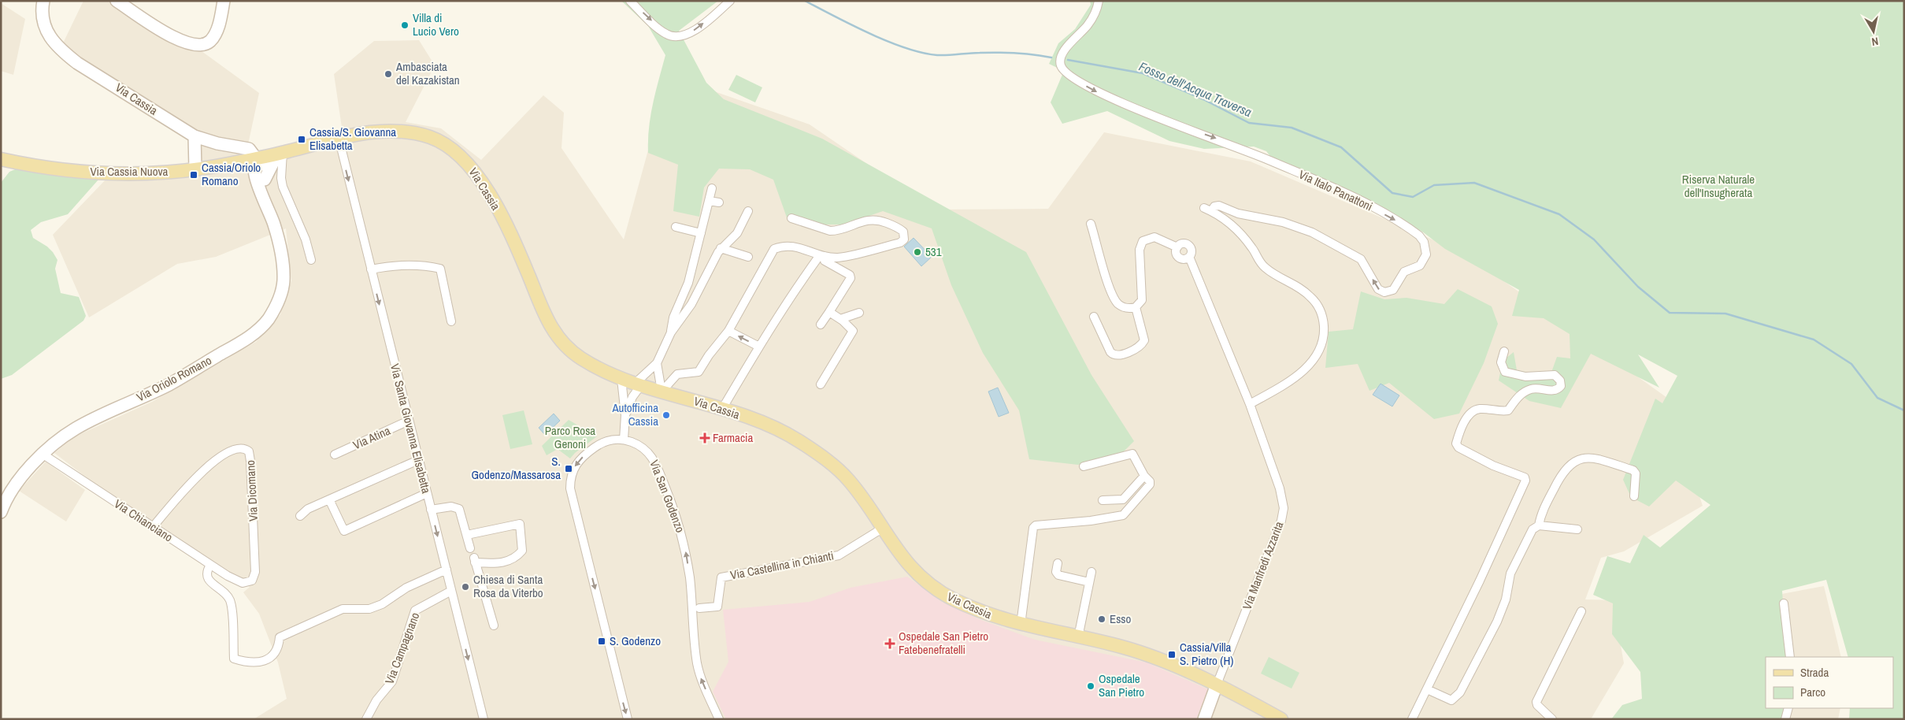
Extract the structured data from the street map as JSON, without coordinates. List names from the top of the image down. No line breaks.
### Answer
{"streets":{"main road":["Via Cassia","Via Cassia Nuova"],"street":["Via Italo Panattoni","Via Oriolo Romano","Via Santa Giovanna Elisabetta","Via Atina","Via Dicomano","Via San Godenzo","Via Chianciano","Via Castellina in Chianti","Via Manfredi Azzarita","Via Campagnano"]},"crossings":[["Via Cassia","Via Cassia Nuova"],["Via Cassia","Via Oriolo Romano"],["Via Cassia","Via Santa Giovanna Elisabetta"],["Via Cassia","Via Castellina in Chianti"],["Via Cassia","Via Manfredi Azzarita"],["Via Cassia Nuova","Via Oriolo Romano"],["Via Italo Panattoni","Via Manfredi Azzarita"],["Via Oriolo Romano","Via Chianciano"],["Via Santa Giovanna Elisabetta","Via Atina"],["Via Santa Giovanna Elisabetta","Via Campagnano"],["Via Dicomano","Via Chianciano"]],"one_way":["Via Santa Giovanna Elisabetta","Via San Godenzo"],"water":["Fosso dell'Acqua Traversa"],"parks":["Riserva Naturale dell'Insugherata","Parco Rosa Genoni"],"places":{"other":["Villa di Lucio Vero","Ambasciata del Kazakistan","531","Autofficina Cassia","Chiesa di Santa Rosa da Viterbo","Esso","Ospedale San Pietro"],"transit":["Cassia/S. Giovanna Elisabetta","Cassia/Oriolo Romano","S. Godenzo/Massarosa","S. Godenzo","Cassia/Villa S. Pietro (H)"],"health":["Farmacia","Ospedale San Pietro Fatebenefratelli"]},"legend":["Strada","Parco"],"north":"bottom"}
